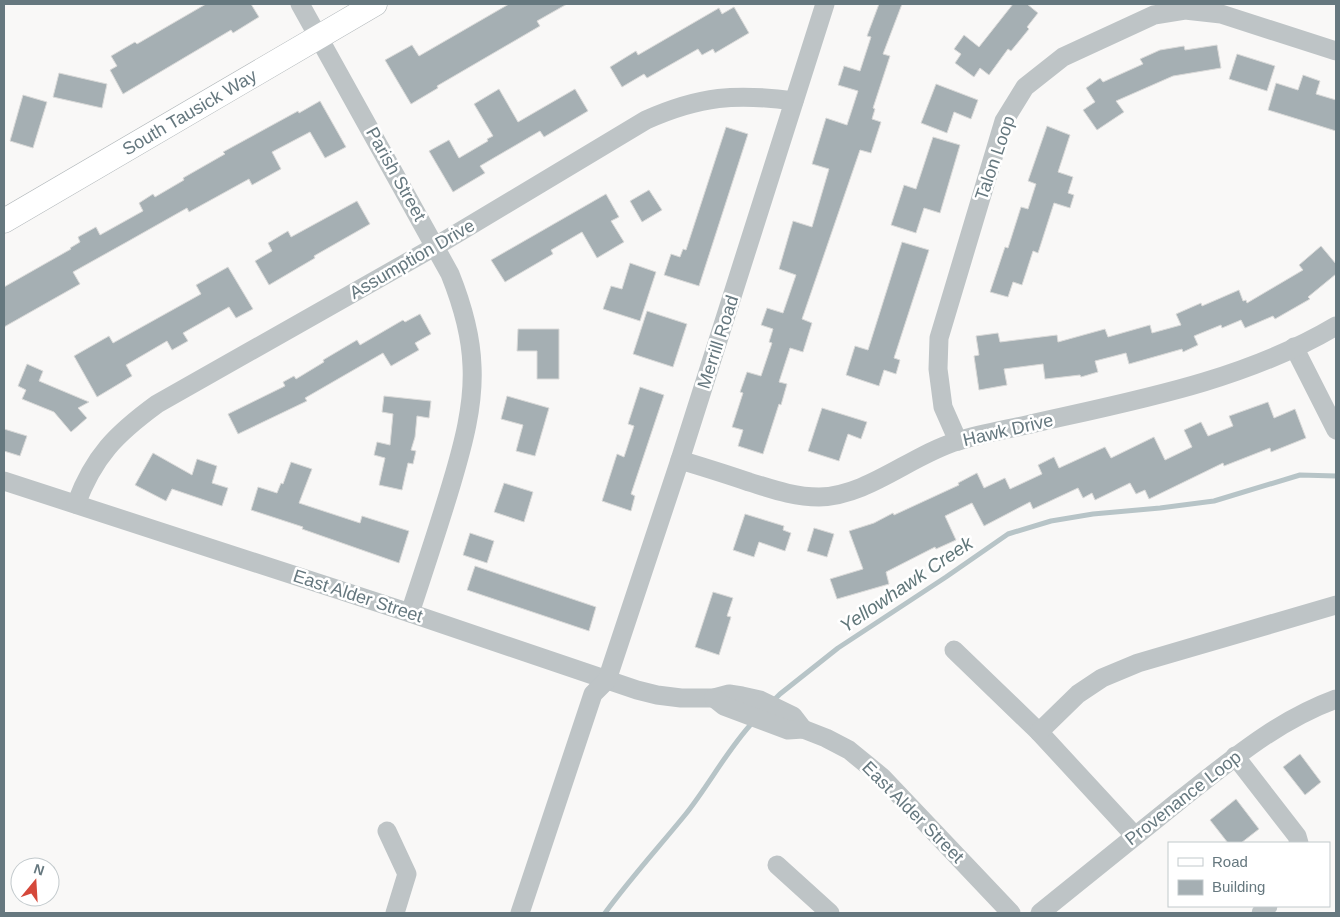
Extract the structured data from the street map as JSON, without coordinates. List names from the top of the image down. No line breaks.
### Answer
{"streets":{"main road":["South Tausick Way"],"street":["Talon Loop","Parish Street","Assumption Drive","Merrill Road","Hawk Drive","East Alder Street","Provenance Loop"]},"crossings":[["South Tausick Way","Parish Street"],["Talon Loop","Hawk Drive"],["Parish Street","Assumption Drive"],["Parish Street","East Alder Street"],["Assumption Drive","Merrill Road"],["Assumption Drive","East Alder Street"],["Merrill Road","Hawk Drive"],["Merrill Road","East Alder Street"]],"water":["Yellowhawk Creek"],"legend":["Road","Building"],"north":"top"}
